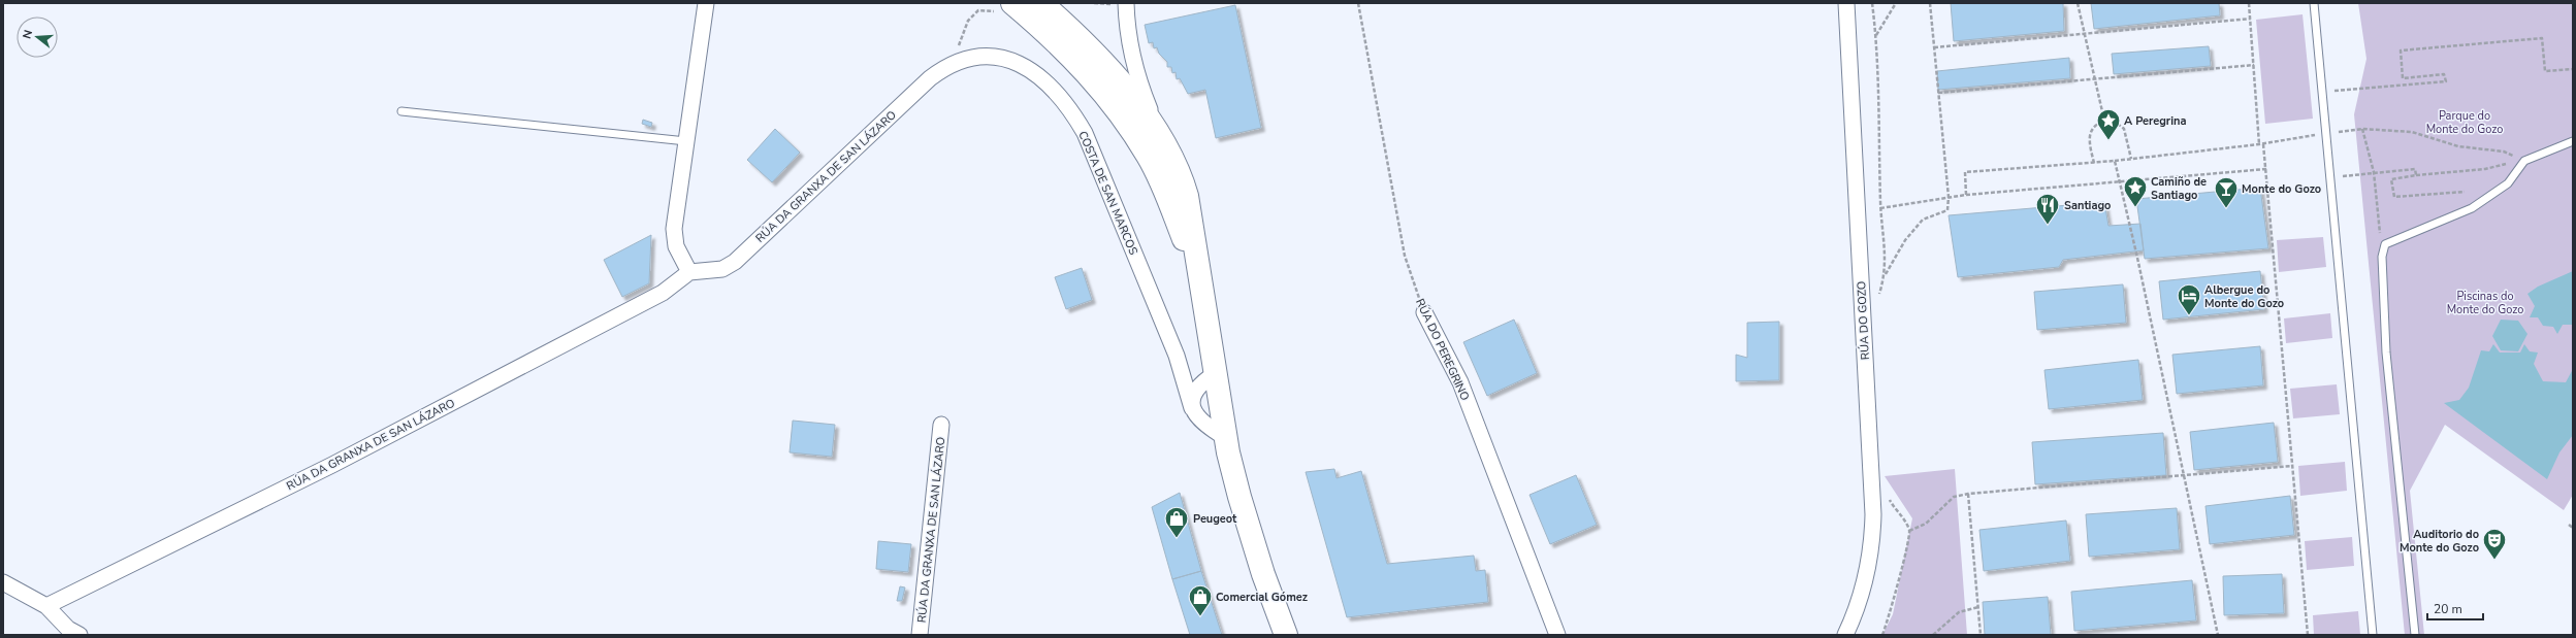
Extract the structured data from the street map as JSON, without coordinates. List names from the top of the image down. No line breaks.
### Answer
{"streets":{"street":["RÚA DA GRANXA DE SAN LÁZARO","COSTA DE SAN MARCOS","RÚA DO GOZO","RÚA DO PEREGRINO"]},"crossings":[["RÚA DA GRANXA DE SAN LÁZARO","COSTA DE SAN MARCOS"]],"parks":["Parque do Monte do Gozo","Piscinas do Monte do Gozo"],"places":{"place":["A Peregrina","Camiño de Santiago"],"bar":["Monte do Gozo"],"restaurant":["Santiago"],"hotel":["Albergue do Monte do Gozo"],"shop":["Peugeot","Comercial Gómez"],"theatre":["Auditorio do Monte do Gozo"]},"scale_bar":"20 m","north":"left"}
